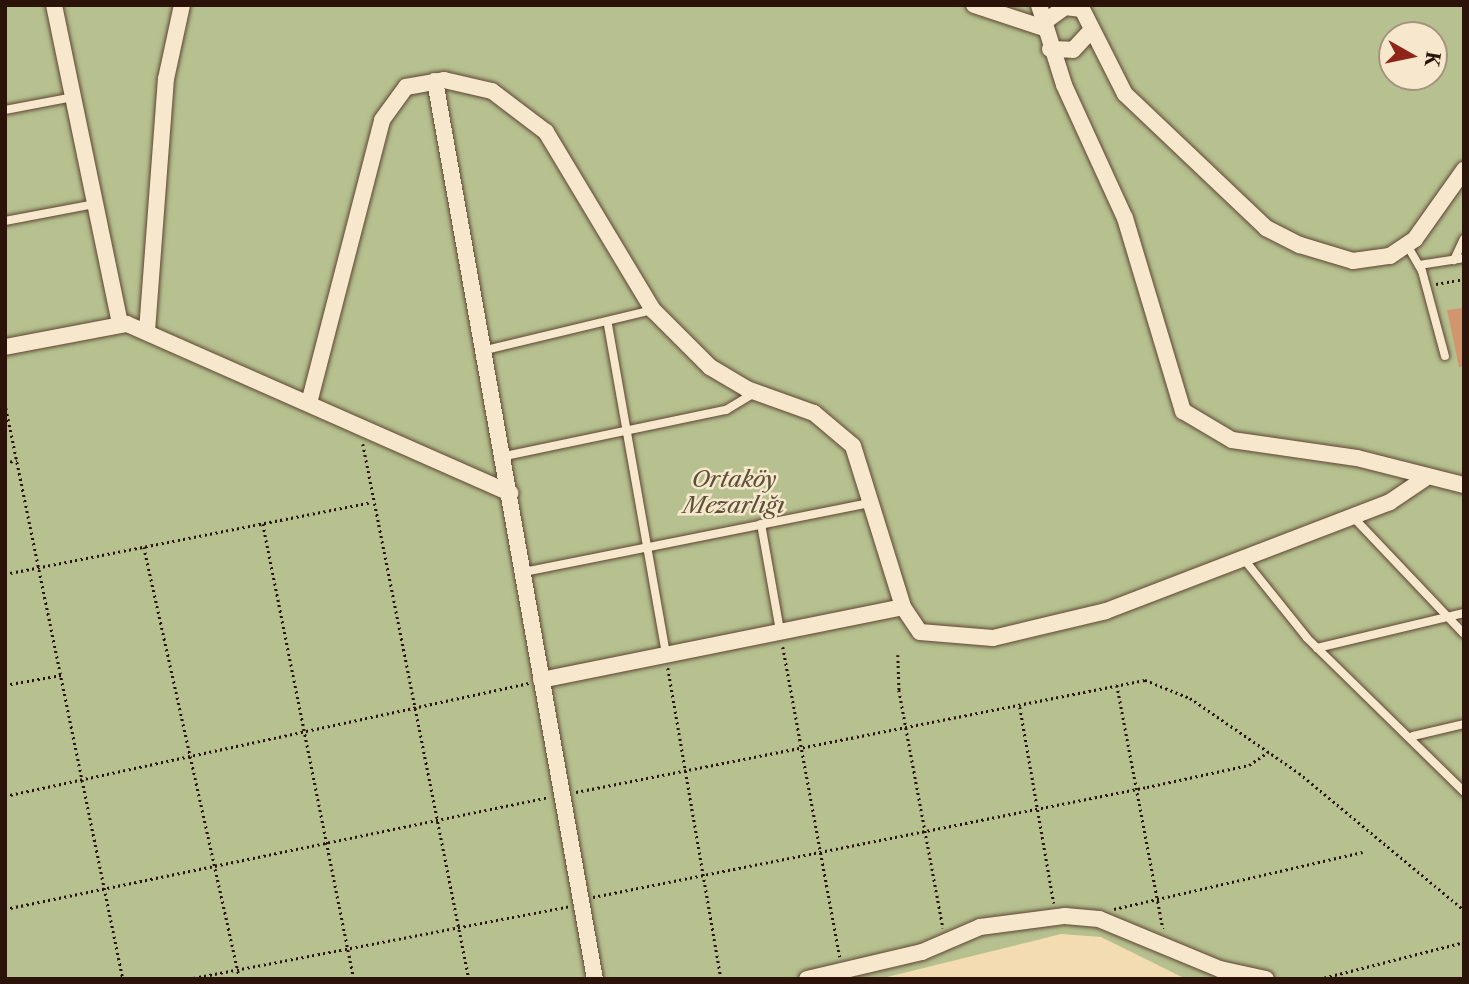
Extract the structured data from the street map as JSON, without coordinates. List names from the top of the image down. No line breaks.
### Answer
{"parks":["Ortaköy Mezarlığı"],"north":"right"}
